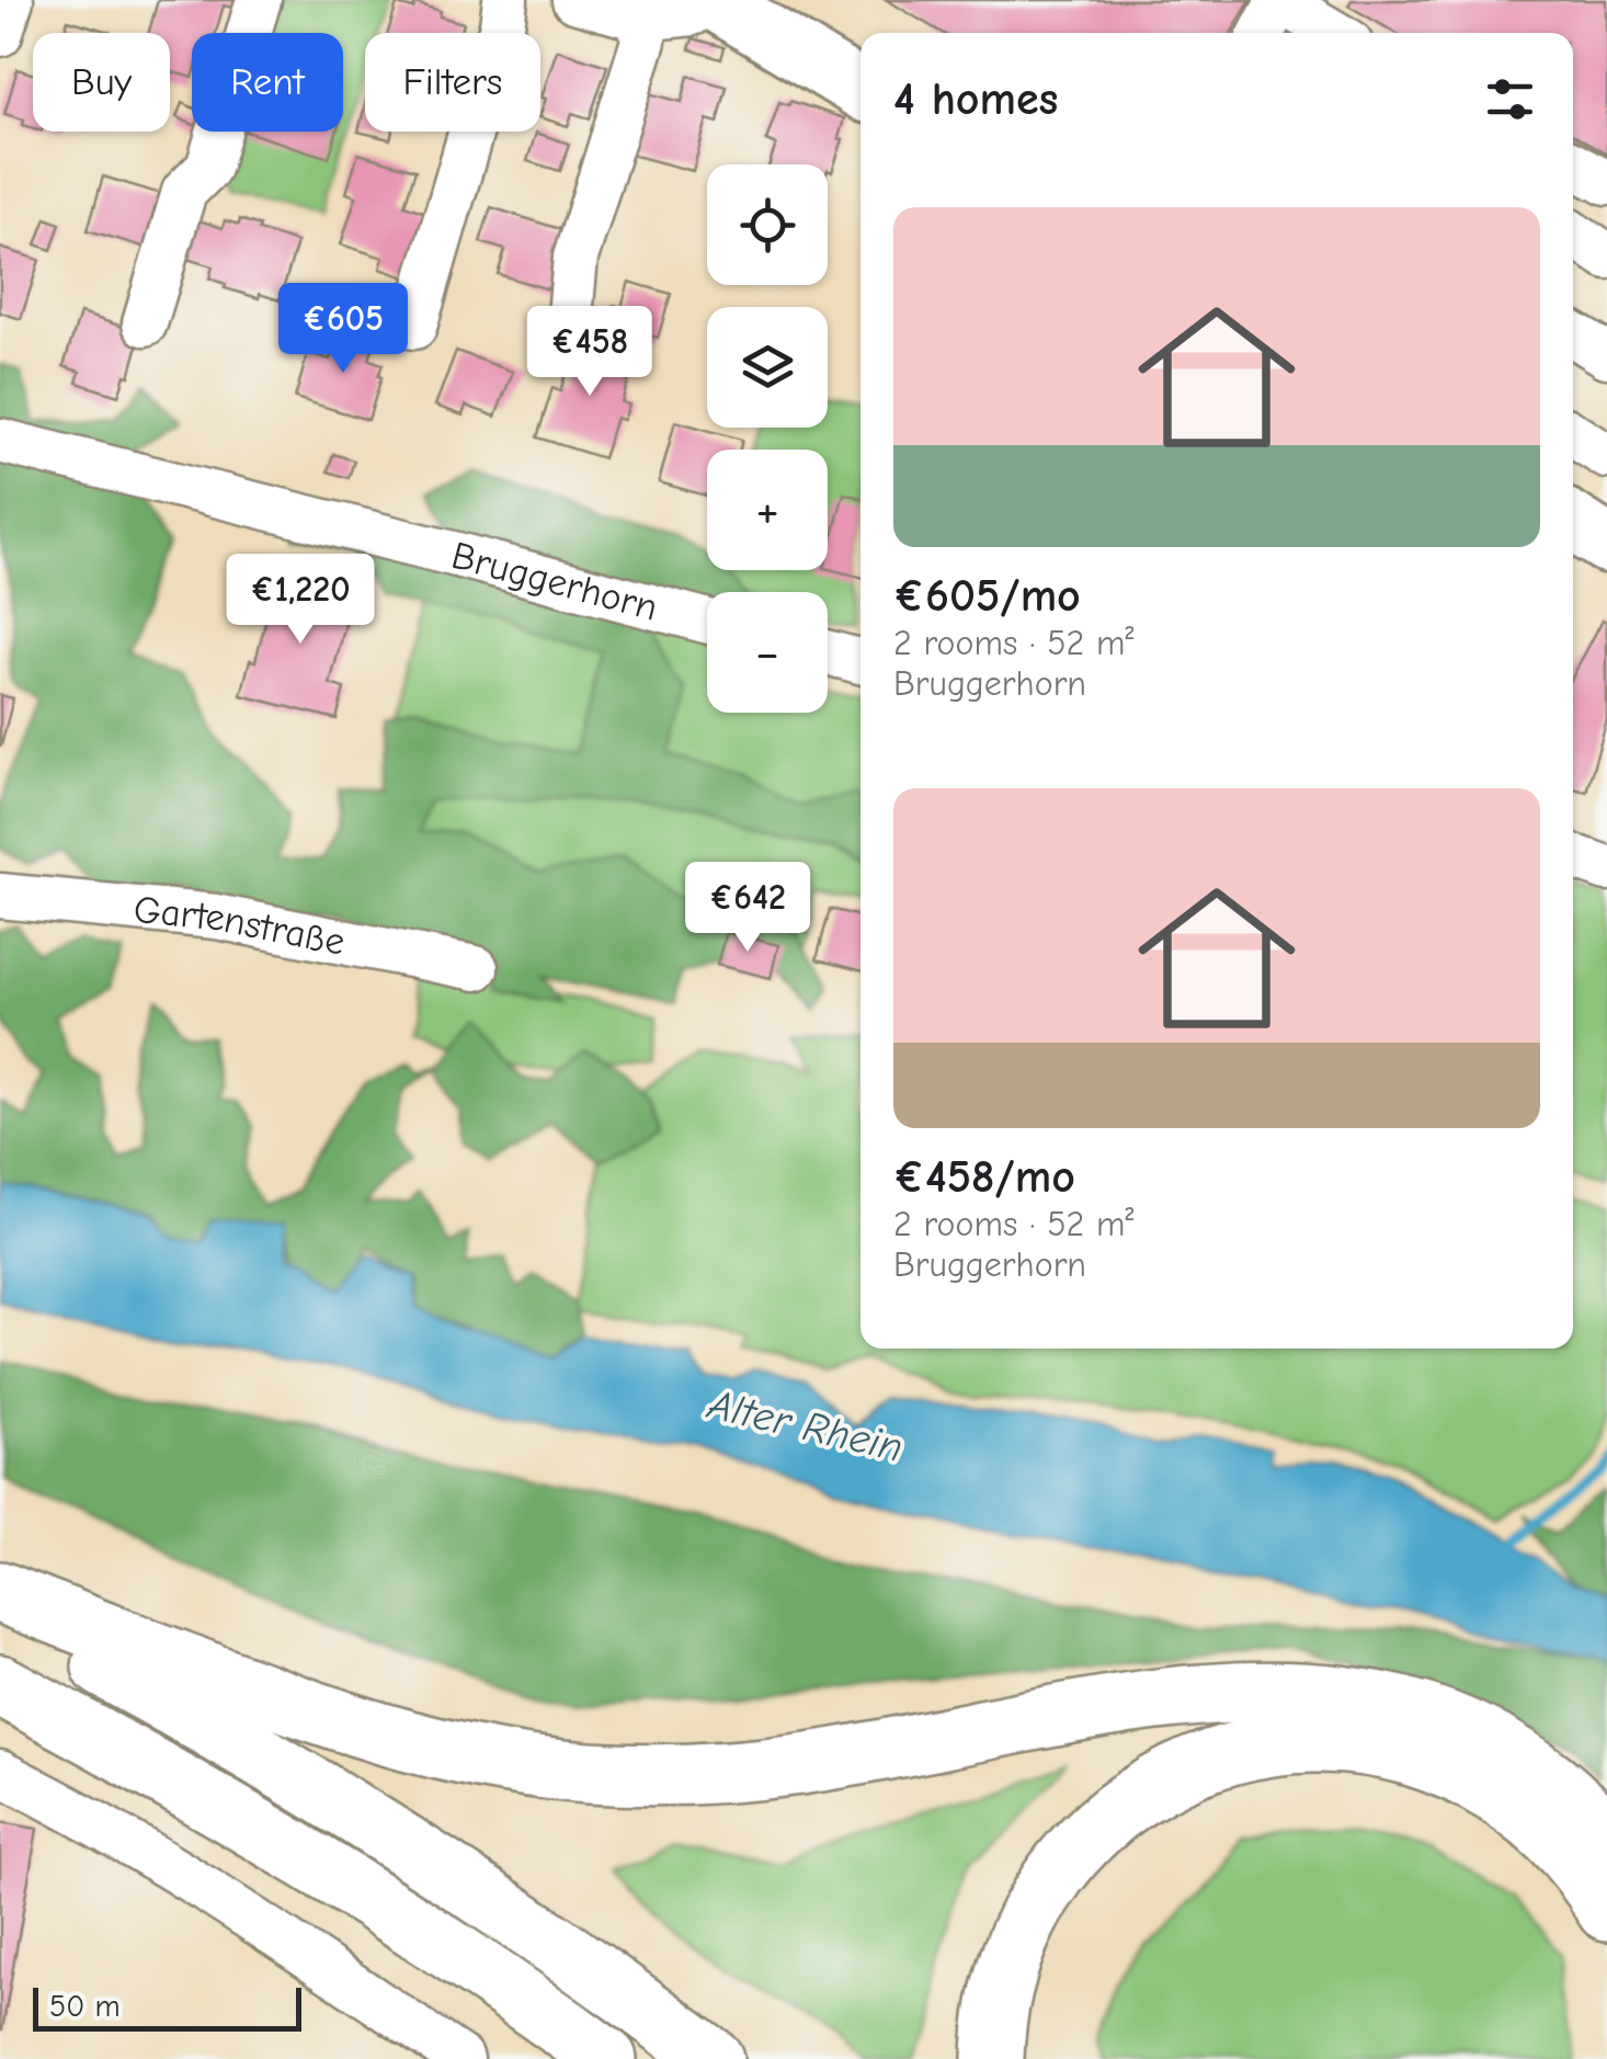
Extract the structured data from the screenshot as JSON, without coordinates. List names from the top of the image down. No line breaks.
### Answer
{"streets":{"street":["Bruggerhorn","Gartenstraße"]},"water":["Alter Rhein"],"scale_bar":"50 m","page":{"chip":["Buy","Rent","Filters"],"heading":"4 homes","map_buttons":["+","−"],"list":[{"name":"€605/mo","note":"2 rooms · 52 m² · Bruggerhorn"},{"name":"€458/mo","note":"2 rooms · 52 m² · Bruggerhorn"}],"price":["€605","€458","€1,220","€642"],"scale":"50 m"}}
